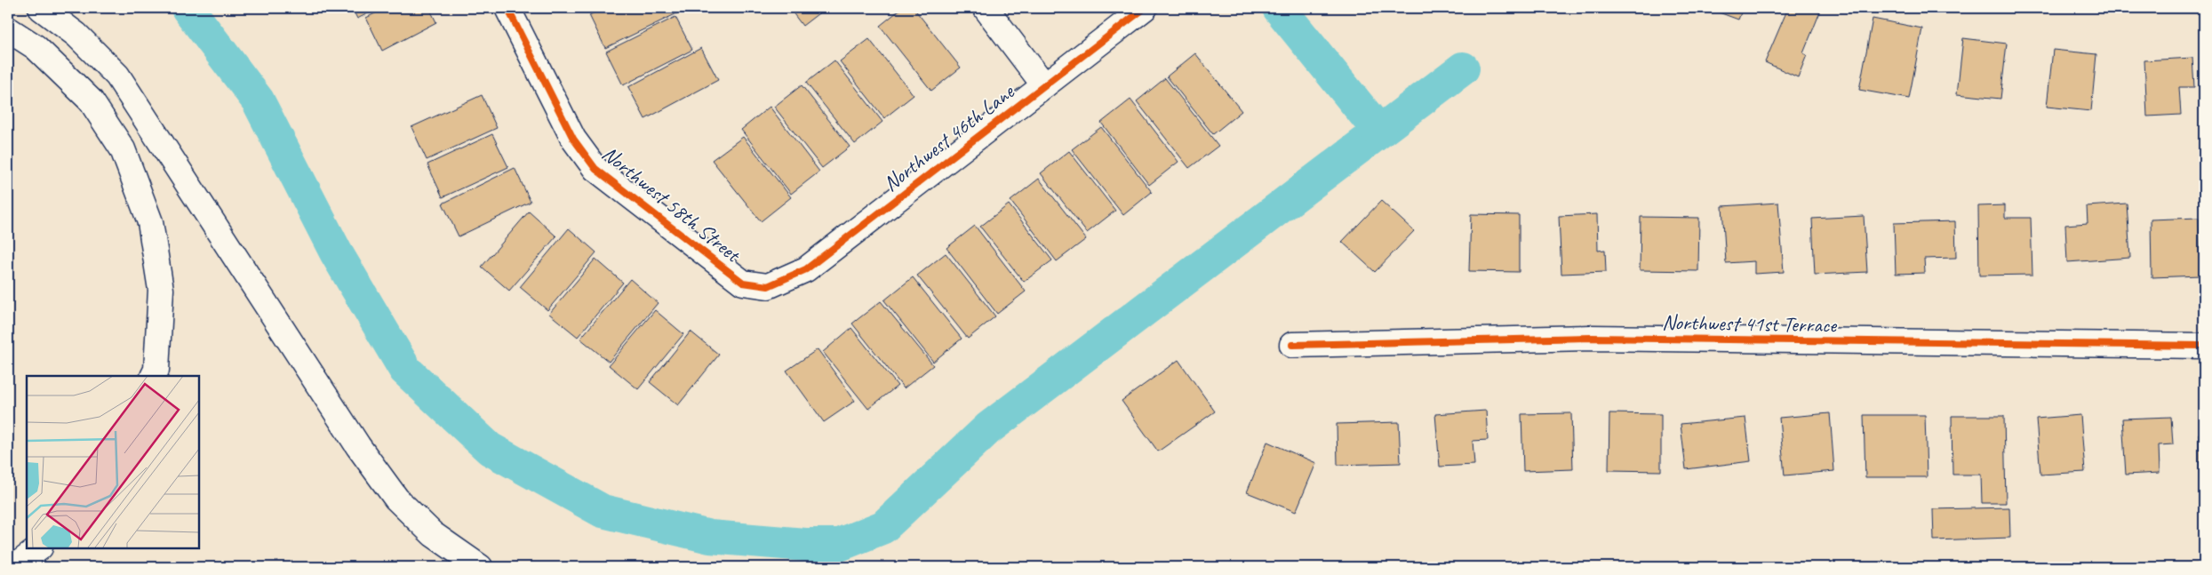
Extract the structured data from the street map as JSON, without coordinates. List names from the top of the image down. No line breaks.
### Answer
{"streets":{"main road":["Northwest 46th Lane","Northwest 58th Street","Northwest 41st Terrace"]},"crossings":[["Northwest 46th Lane","Northwest 58th Street"]]}
